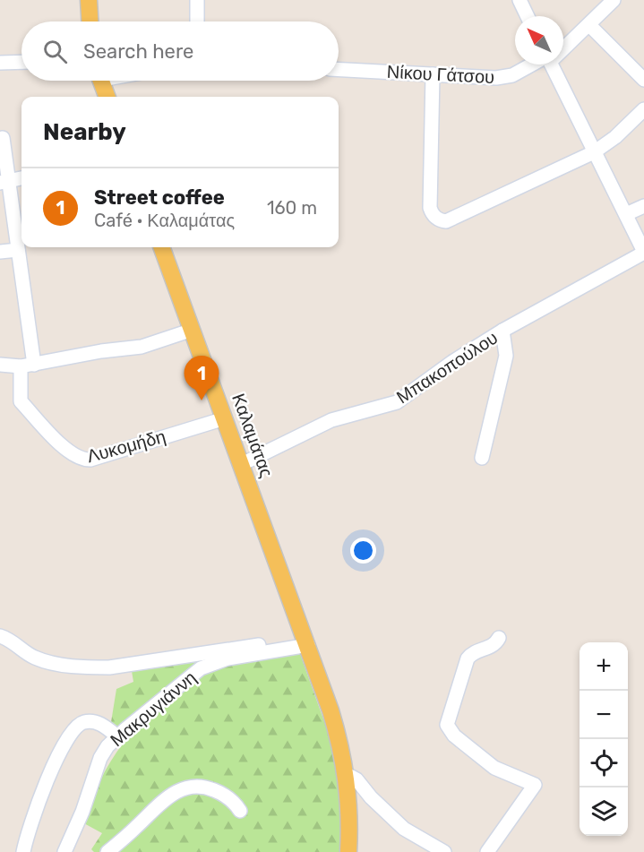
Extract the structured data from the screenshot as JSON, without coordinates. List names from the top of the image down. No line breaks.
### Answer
{"streets":{"main road":["Καλαμάτας"],"street":["Νίκου Γάτσου","Μπακοπούλου","Λυκομήδη","Μακρυγιάννη"]},"crossings":[["Μπακοπούλου","Καλαμάτας"],["Καλαμάτας","Λυκομήδη"],["Καλαμάτας","Μακρυγιάννη"]],"north":"top left","page":{"search":"Search here","heading":"Nearby","list":[{"mark":"1","name":"Street coffee","note":"Café · Καλαμάτας","value":"160 m"}],"pins":"1","map_buttons":["+","−"]}}
